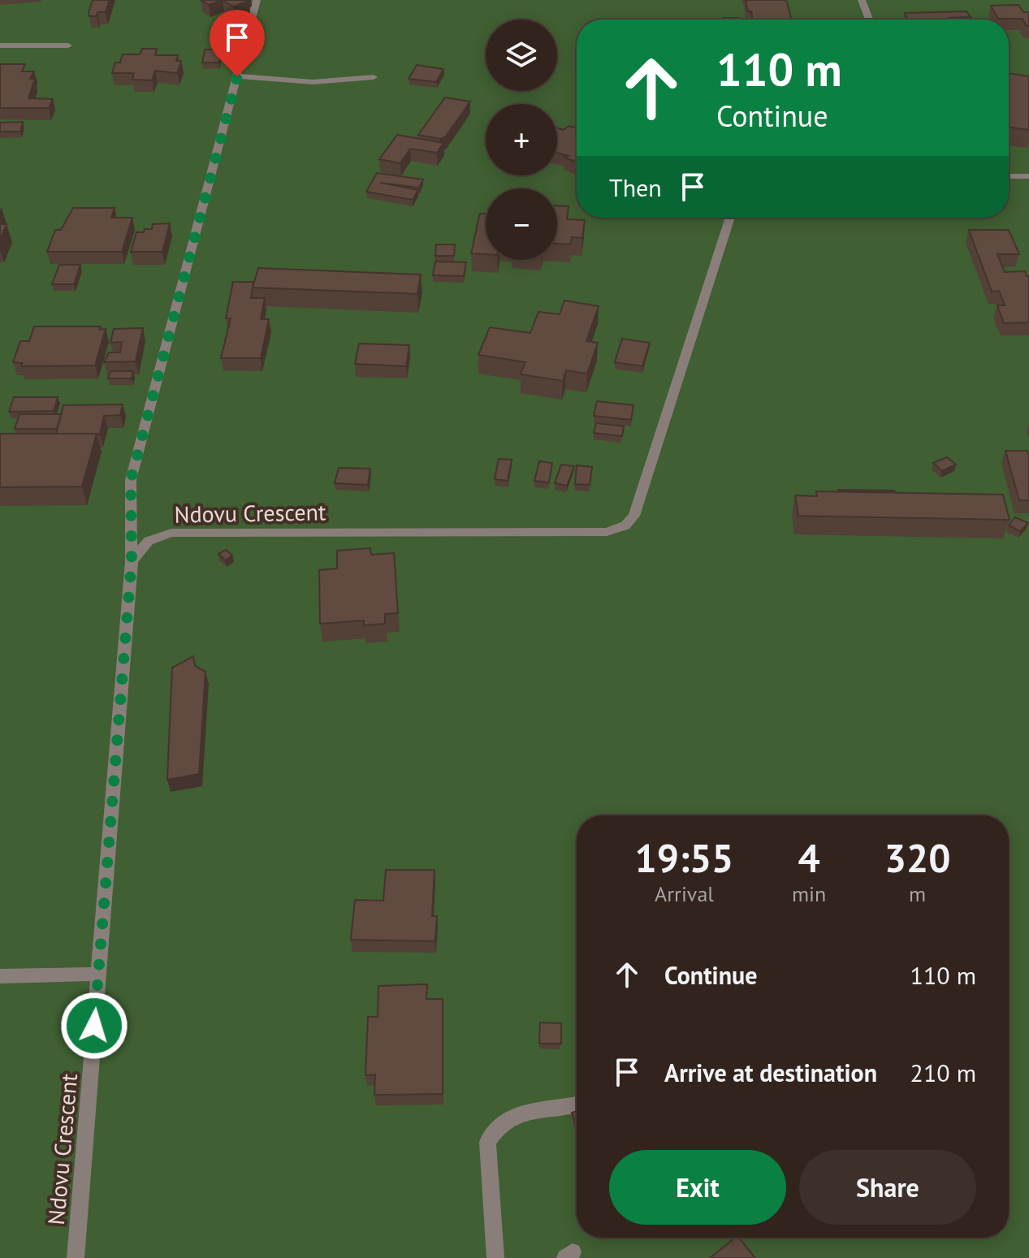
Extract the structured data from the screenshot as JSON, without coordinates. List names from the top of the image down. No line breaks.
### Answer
{"streets":{"street":["Ndovu Crescent"]},"page":{"map_buttons":["+","−"],"turn":["110 m","Continue"],"then":"Then","eta":["19:55","Arrival","4","min","320","m"],"list":[{"name":"Continue","value":"110 m"},{"name":"Arrive at destination","value":"210 m"}],"buttons":["Exit","Share"]}}
